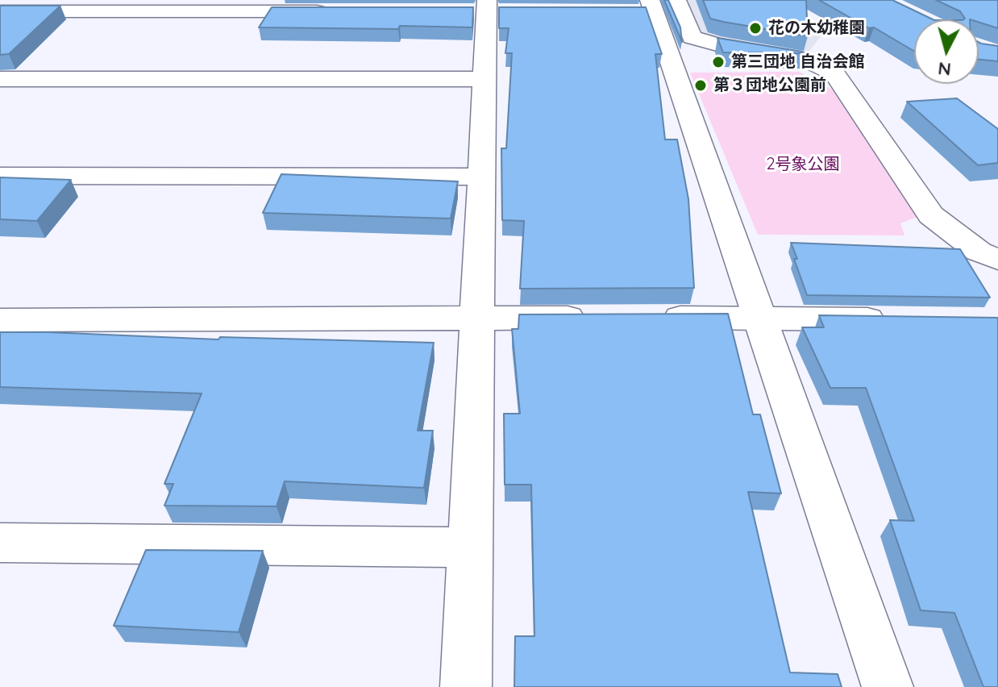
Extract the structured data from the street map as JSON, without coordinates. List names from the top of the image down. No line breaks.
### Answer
{"parks":["2号象公園"],"places":["花の木幼稚園","第三団地 自治会館","第３団地公園前"],"north":"bottom"}
